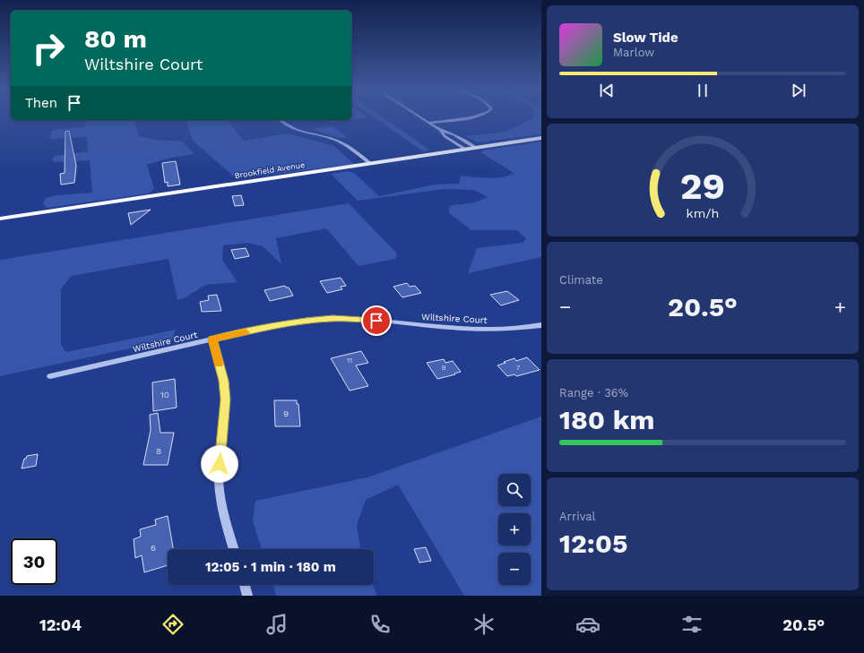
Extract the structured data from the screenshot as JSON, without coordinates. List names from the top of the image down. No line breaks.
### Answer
{"streets":{"main road":["Brookfield Avenue"],"street":["Wiltshire Court"]},"house_numbers":["11","9","7","10","9","8","6"],"page":{"turn":["80 m","Wiltshire Court"],"song":["Slow Tide","Marlow"],"then":"Then","tile":["Climate",["Range · 36%","180 km"],["Arrival","12:05"]],"heat":["−","20.5°","+"],"map_buttons":["+","−"],"limit":"30","trip":"12:05 · 1 min · 180 m","tabs":["12:04","20.5°"],"gauge":["29","km/h"]}}
